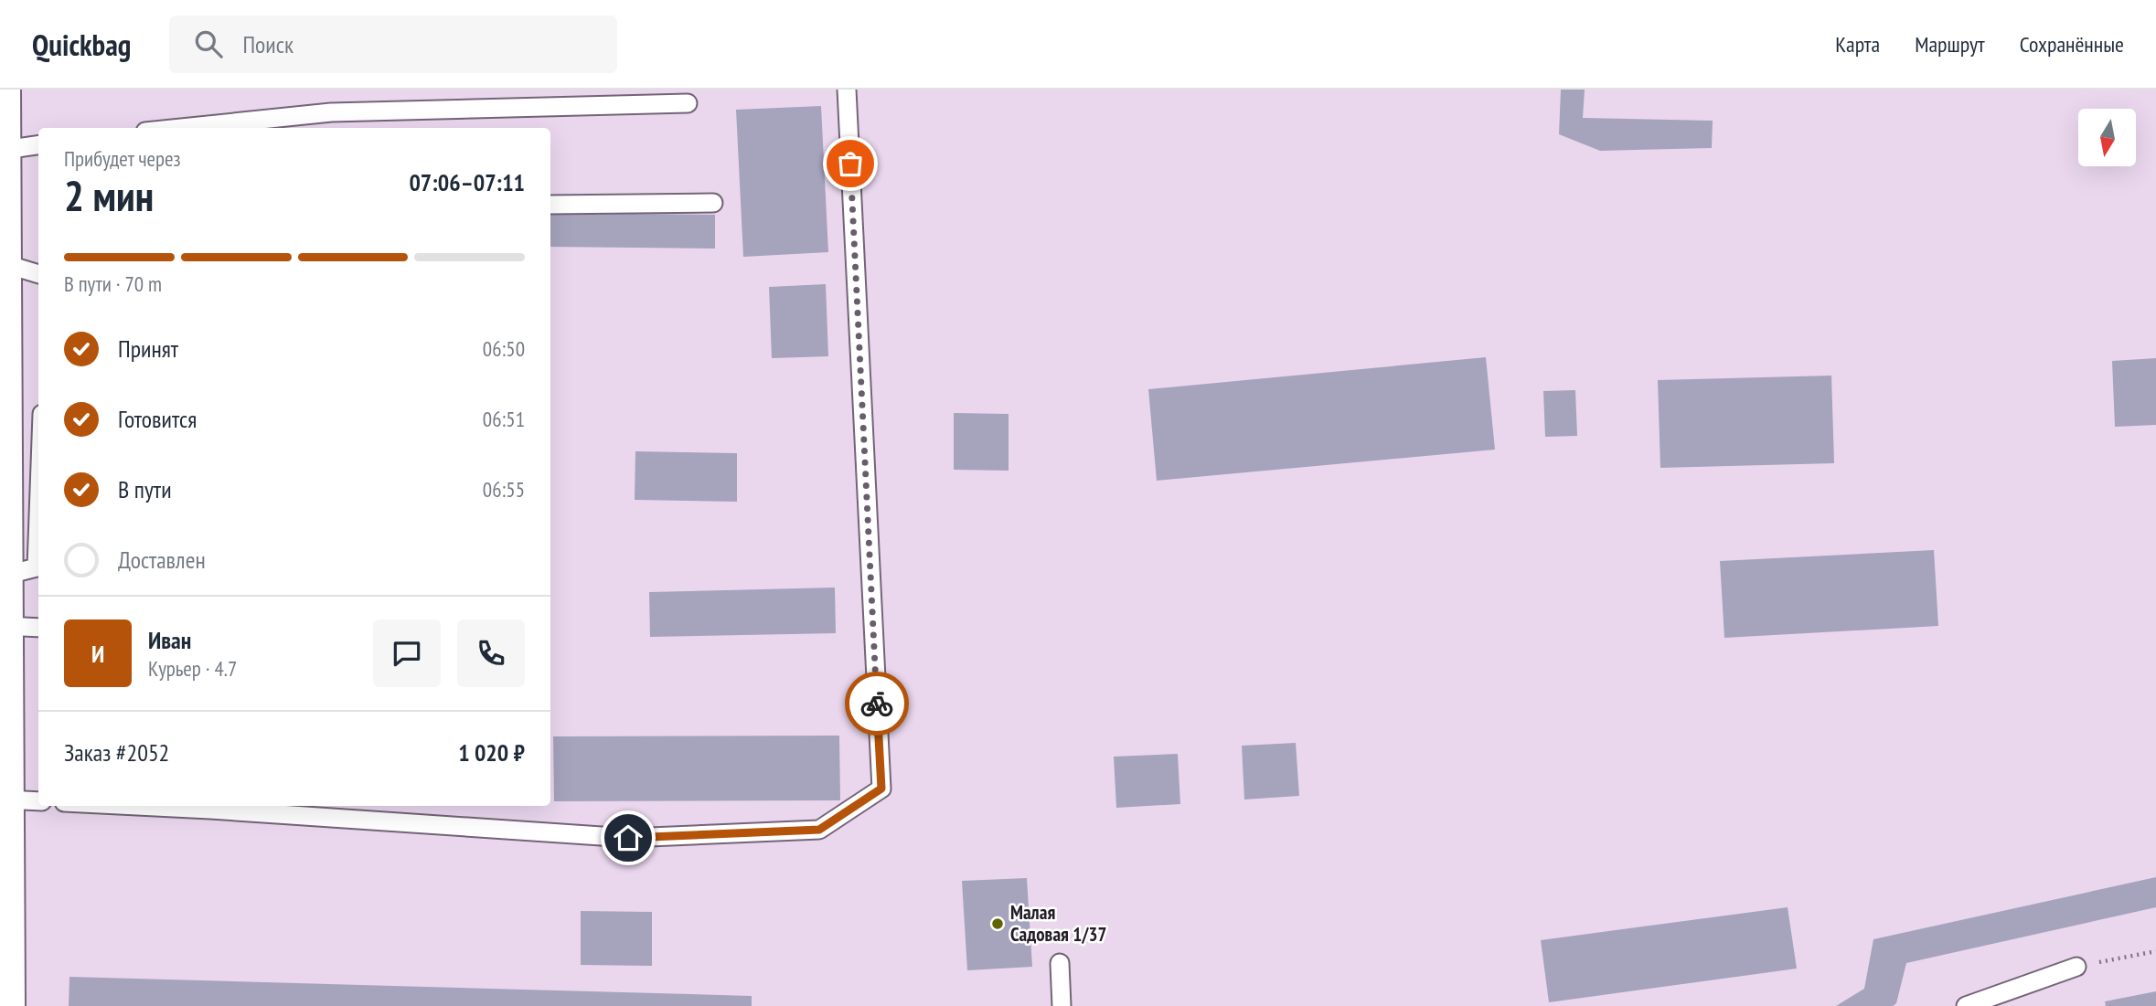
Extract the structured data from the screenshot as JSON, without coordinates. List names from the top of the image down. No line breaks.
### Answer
{"places":["Малая Садовая 1/37"],"north":"bottom","page":{"header":"Quickbag","search":"Поиск","nav":["Карта","Маршрут","Сохранённые"],"heading":["2 мин","Прибудет через","07:06–07:11"],"panel":["Иван","Курьер · 4.7","Заказ #2052","1 020 ₽"],"bar":"В пути · 70 m","list":[["Принят","06:50"],["Готовится","06:51"],["В пути","06:55"],"Доставлен"],"round":"И"}}
